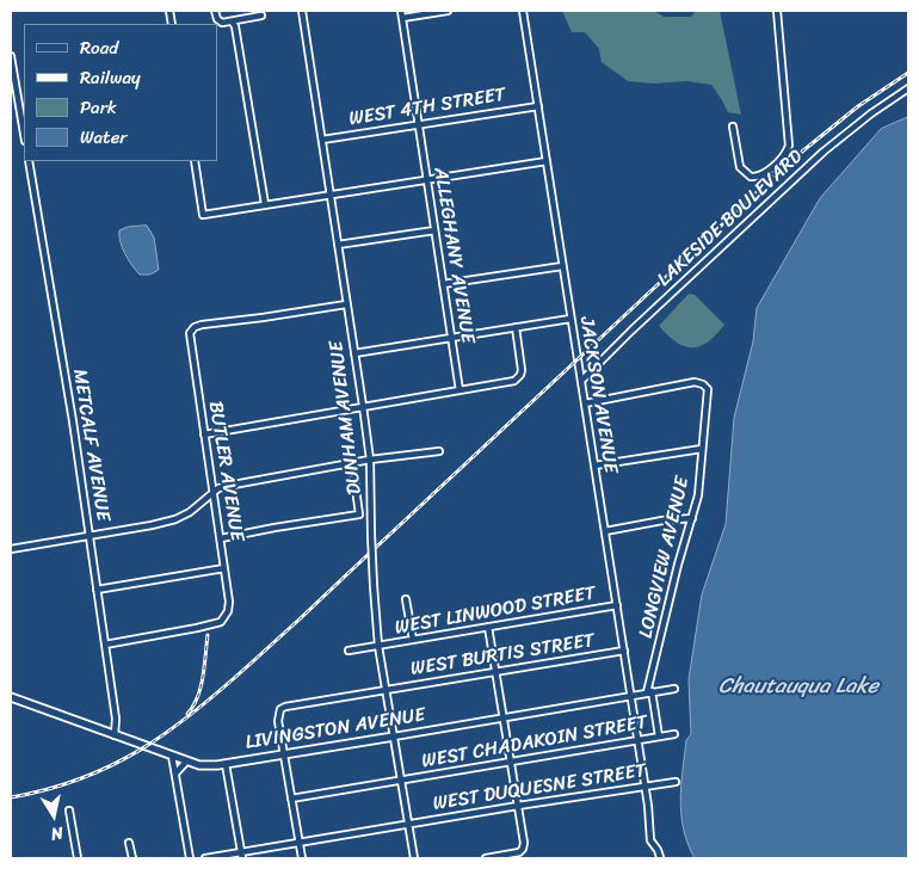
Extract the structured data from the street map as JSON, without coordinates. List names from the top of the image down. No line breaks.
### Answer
{"streets":{"street":["WEST 4TH STREET","LAKESIDE BOULEVARD","ALLEGHANY AVENUE","JACKSON AVENUE","DUNHAM AVENUE","METCALF AVENUE","BUTLER AVENUE","LONGVIEW AVENUE","WEST LINWOOD STREET","WEST BURTIS STREET","LIVINGSTON AVENUE","WEST CHADAKOIN STREET","WEST DUQUESNE STREET"]},"crossings":[["WEST 4TH STREET","ALLEGHANY AVENUE"],["WEST 4TH STREET","JACKSON AVENUE"],["WEST 4TH STREET","DUNHAM AVENUE"],["LAKESIDE BOULEVARD","JACKSON AVENUE"],["JACKSON AVENUE","LONGVIEW AVENUE"],["JACKSON AVENUE","WEST LINWOOD STREET"],["JACKSON AVENUE","WEST BURTIS STREET"],["JACKSON AVENUE","LIVINGSTON AVENUE"],["JACKSON AVENUE","WEST CHADAKOIN STREET"],["JACKSON AVENUE","WEST DUQUESNE STREET"],["DUNHAM AVENUE","BUTLER AVENUE"],["DUNHAM AVENUE","WEST LINWOOD STREET"],["DUNHAM AVENUE","WEST BURTIS STREET"],["DUNHAM AVENUE","LIVINGSTON AVENUE"],["DUNHAM AVENUE","WEST CHADAKOIN STREET"],["DUNHAM AVENUE","WEST DUQUESNE STREET"],["METCALF AVENUE","BUTLER AVENUE"],["METCALF AVENUE","LIVINGSTON AVENUE"],["LONGVIEW AVENUE","LIVINGSTON AVENUE"],["WEST BURTIS STREET","LIVINGSTON AVENUE"]],"water":["Chautauqua Lake"],"legend":["Road","Railway","Park","Water"],"north":"bottom"}
